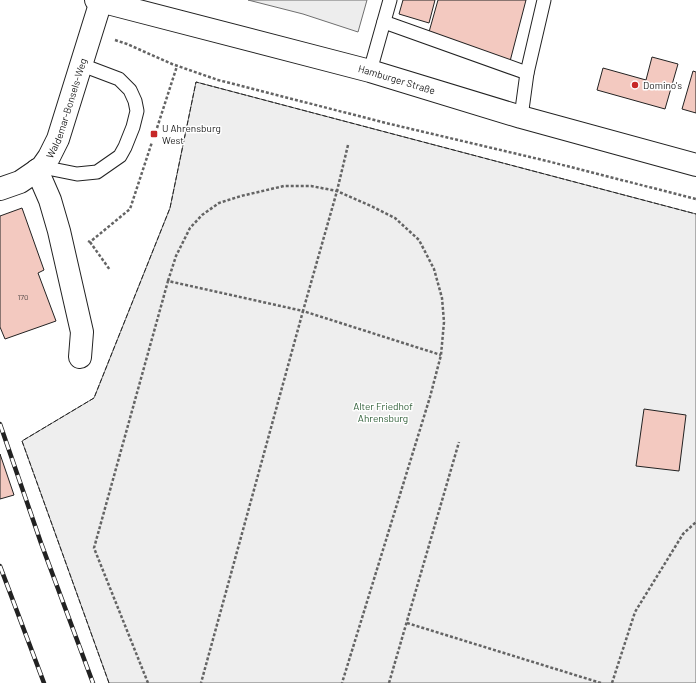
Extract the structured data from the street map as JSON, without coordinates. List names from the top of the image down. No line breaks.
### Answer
{"streets":{"main road":["Hamburger Straße","Waldemar-Bonsels-Weg"]},"crossings":[["Hamburger Straße","Waldemar-Bonsels-Weg"]],"parks":["Alter Friedhof Ahrensburg"],"places":{"other":["Domino's"],"transit":["U Ahrensburg West"]},"house_numbers":["170"]}
